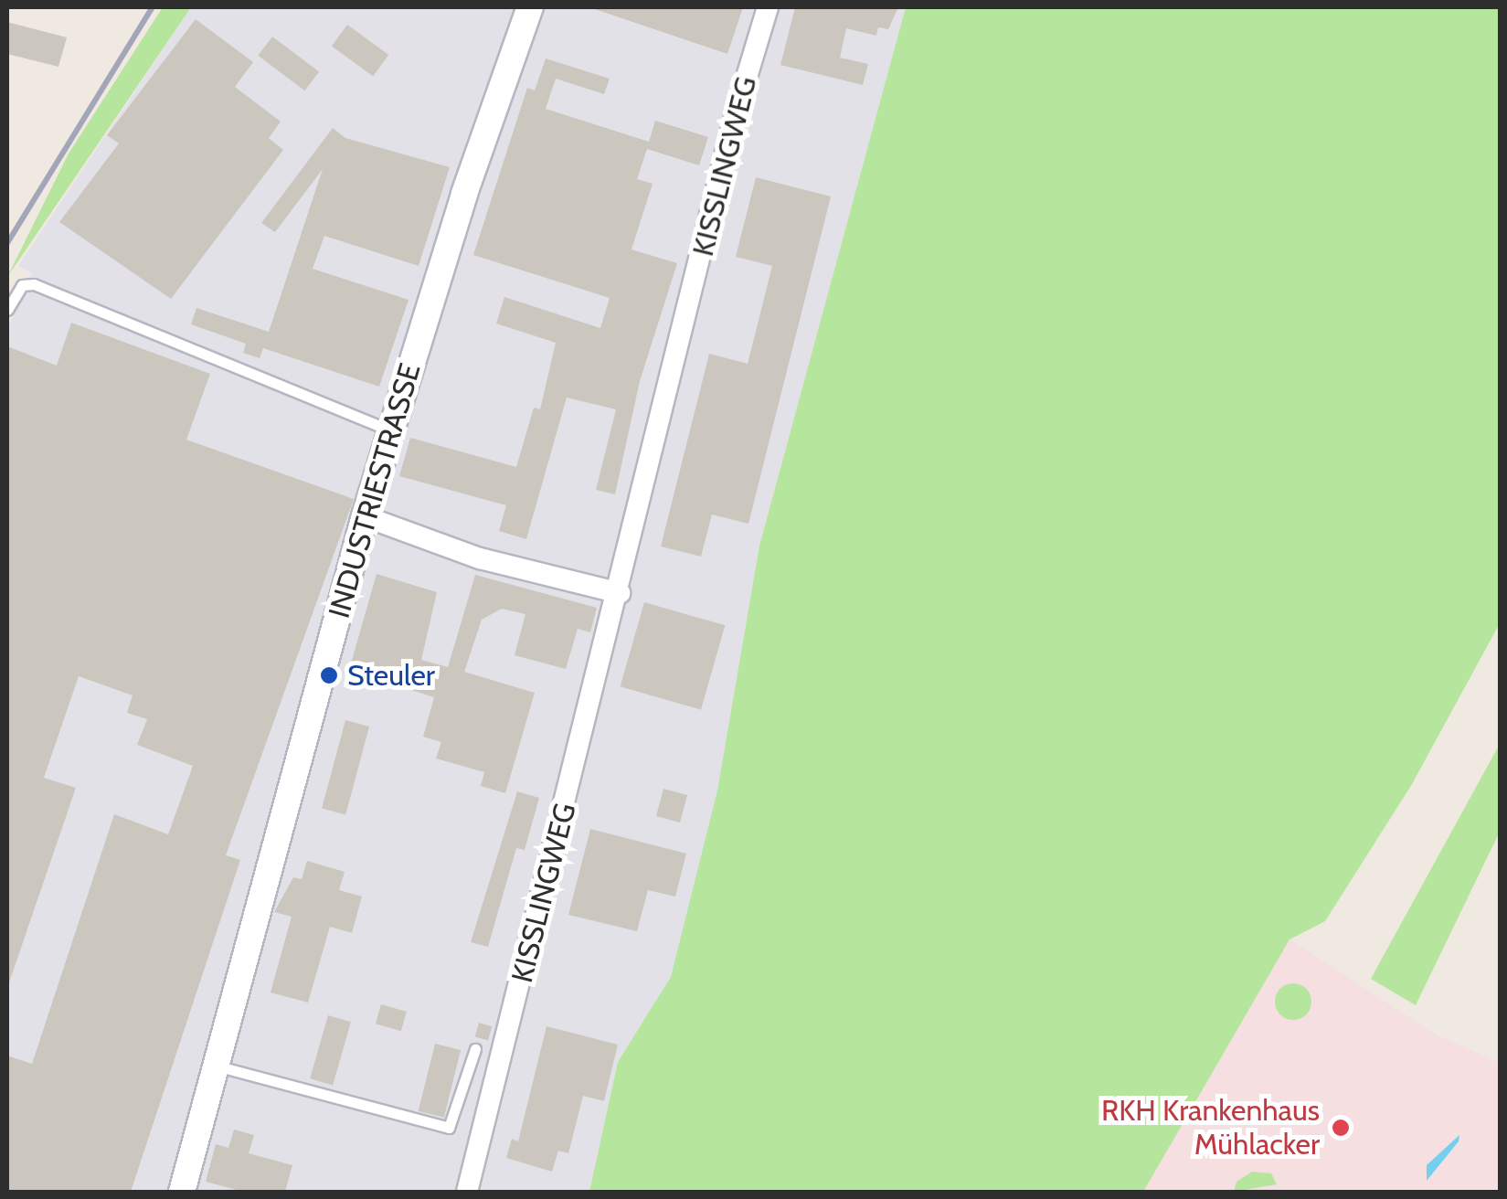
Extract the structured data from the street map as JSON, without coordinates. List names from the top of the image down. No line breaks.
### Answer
{"streets":{"street":["KISSLINGWEG","INDUSTRIESTRASSE"]},"places":["Steuler","RKH Krankenhaus Mühlacker"]}
